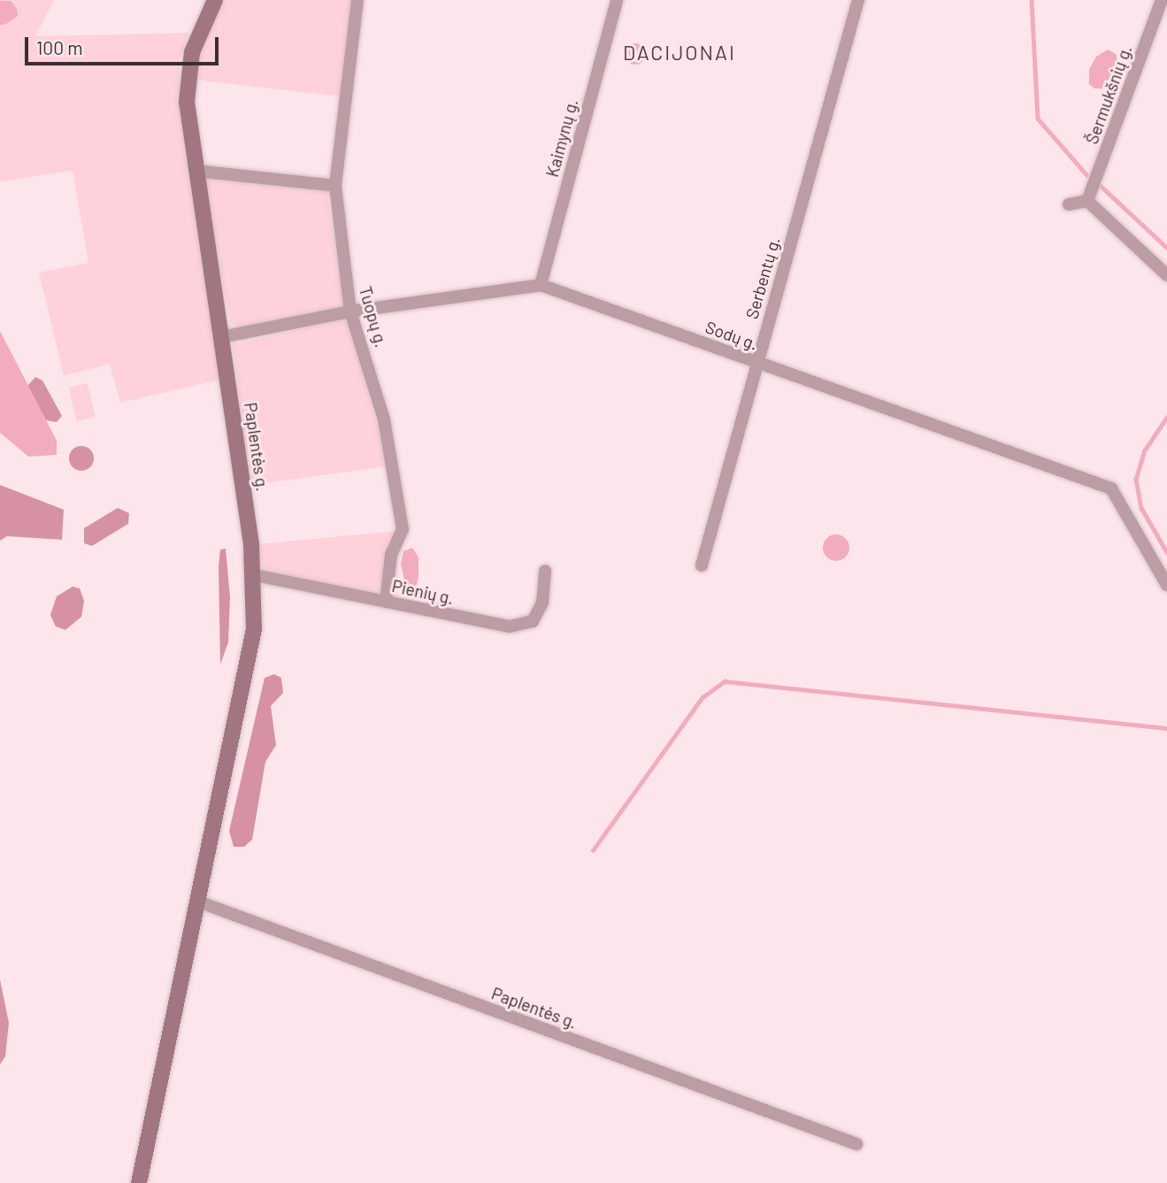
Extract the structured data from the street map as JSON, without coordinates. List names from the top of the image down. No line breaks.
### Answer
{"streets":{"main road":["Paplentės g."],"street":["Šermukšnių g.","Kaimynų g.","Serbentų g.","Tuopų g.","Sodų g.","Pienių g."]},"crossings":[["Kaimynų g.","Sodų g."],["Serbentų g.","Sodų g."],["Tuopų g.","Sodų g."],["Tuopų g.","Pienių g."],["Sodų g.","Paplentės g."],["Paplentės g.","Pienių g."]],"districts":["DACIJONAI"],"scale_bar":"100 m"}
